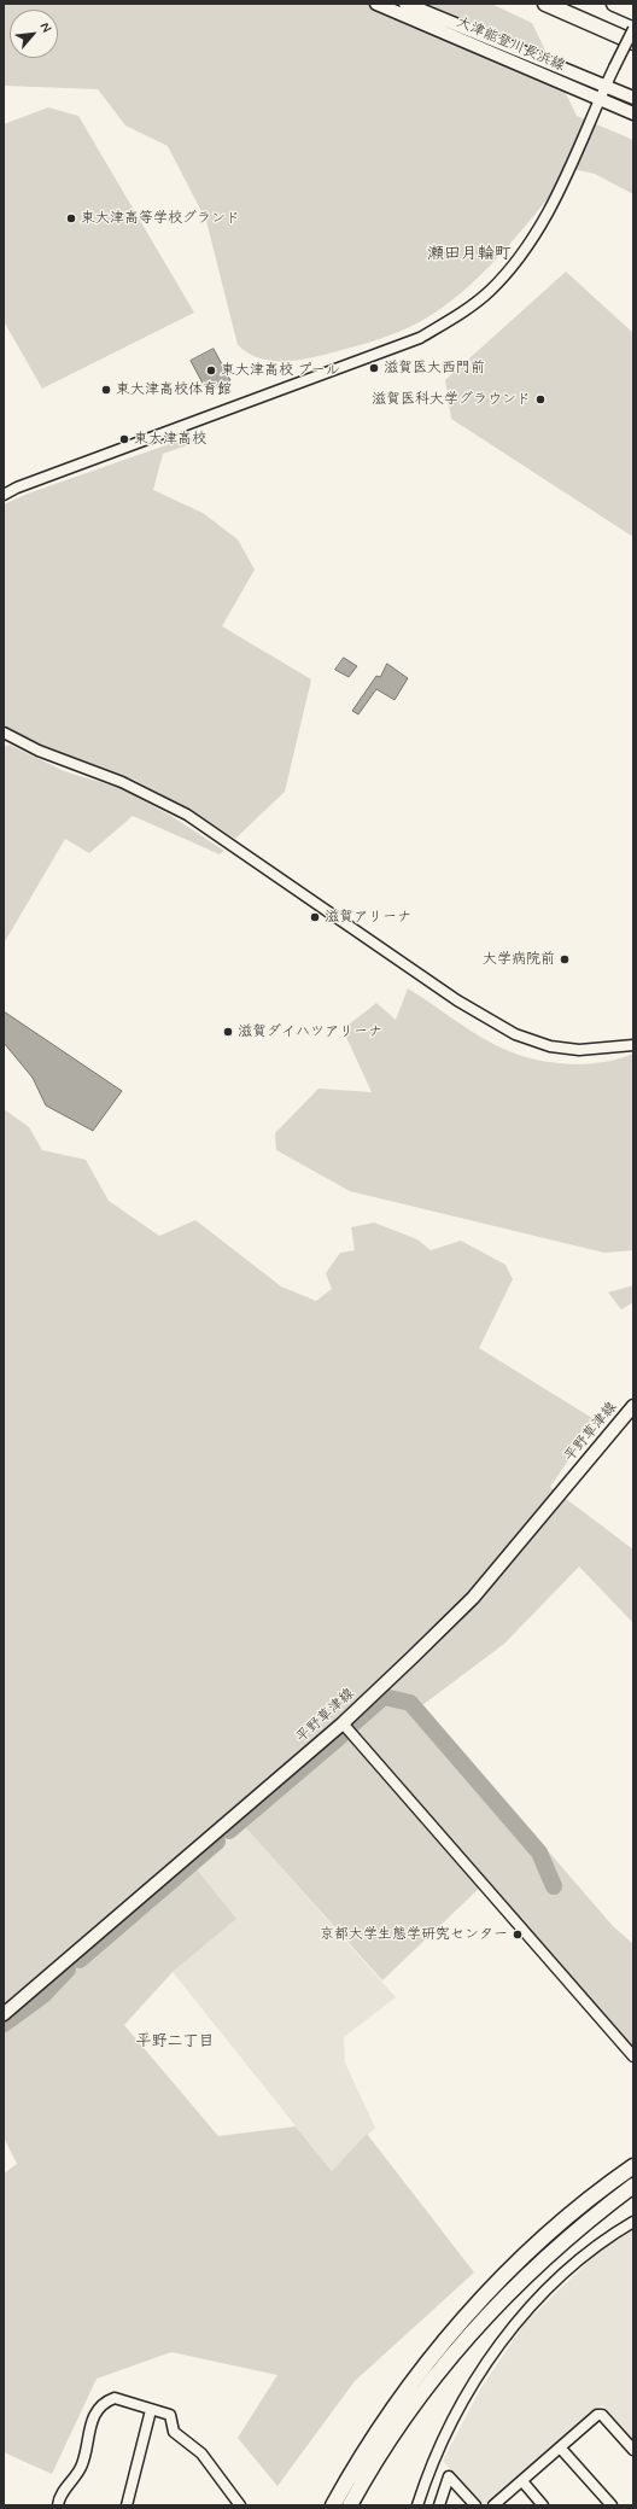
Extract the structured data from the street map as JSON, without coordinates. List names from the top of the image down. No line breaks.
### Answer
{"streets":{"main road":["大津能登川長浜線","平野草津線"]},"districts":["瀬田月輪町","平野二丁目"],"places":["東大津高等学校グランド","滋賀医大西門前","東大津高校 プール","東大津高校体育館","滋賀医科大学グラウンド","東大津高校","滋賀アリーナ","大学病院前","滋賀ダイハツアリーナ","京都大学生態学研究センター"],"north":"top right"}
